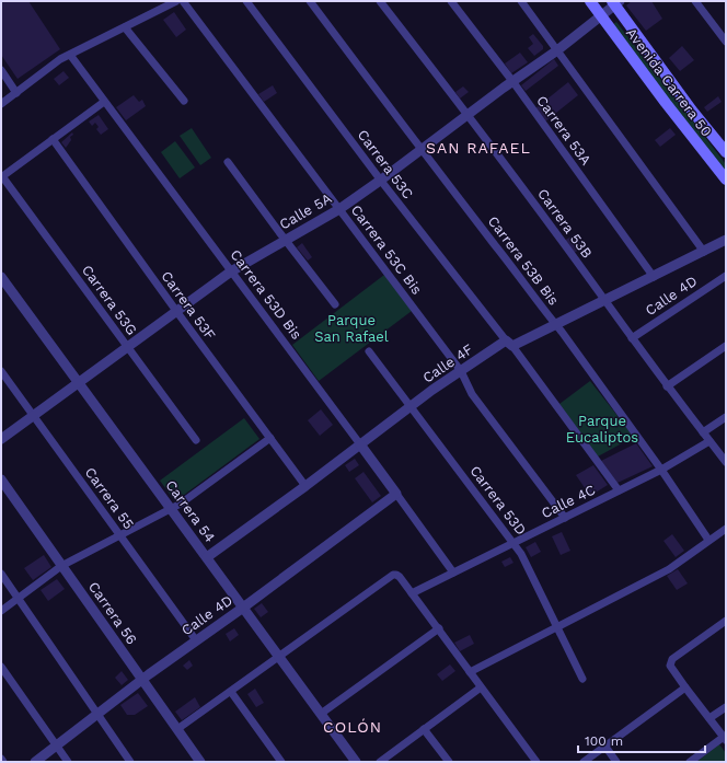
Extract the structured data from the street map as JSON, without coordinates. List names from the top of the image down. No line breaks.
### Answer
{"streets":{"main road":["Avenida Carrera 50"],"street":["Carrera 53A","Carrera 53C","Calle 5A","Carrera 53B","Carrera 53C Bis","Carrera 53B Bis","Carrera 53D Bis","Calle 4D","Carrera 53G","Carrera 53F","Calle 4F","Carrera 55","Carrera 53D","Calle 4C","Carrera 54","Carrera 56"]},"crossings":[["Avenida Carrera 50","Calle 5A"],["Carrera 53A","Calle 5A"],["Carrera 53A","Calle 4F"],["Carrera 53C","Calle 5A"],["Carrera 53C","Calle 4F"],["Carrera 53C","Calle 4C"],["Calle 5A","Carrera 53B"],["Calle 5A","Carrera 53C Bis"],["Calle 5A","Carrera 53B Bis"],["Calle 5A","Carrera 53D Bis"],["Calle 5A","Carrera 53G"],["Calle 5A","Carrera 53F"],["Calle 5A","Carrera 55"],["Calle 5A","Carrera 54"],["Carrera 53B","Calle 4D"],["Carrera 53B","Calle 4F"],["Carrera 53B","Calle 4C"],["Carrera 53C Bis","Calle 4F"],["Carrera 53C Bis","Calle 4C"],["Carrera 53B Bis","Calle 4F"],["Carrera 53B Bis","Calle 4C"],["Carrera 53D Bis","Calle 4D"],["Carrera 53D Bis","Calle 4F"],["Carrera 53D Bis","Calle 4C"],["Calle 4D","Carrera 55"],["Calle 4D","Carrera 54"],["Calle 4D","Carrera 56"],["Carrera 53F","Calle 4F"],["Calle 4F","Carrera 53D"],["Calle 4F","Carrera 54"],["Carrera 53D","Calle 4C"]],"districts":["SAN RAFAEL","COLÓN"],"parks":["Parque San Rafael","Parque Eucaliptos"],"scale_bar":"100 m"}
